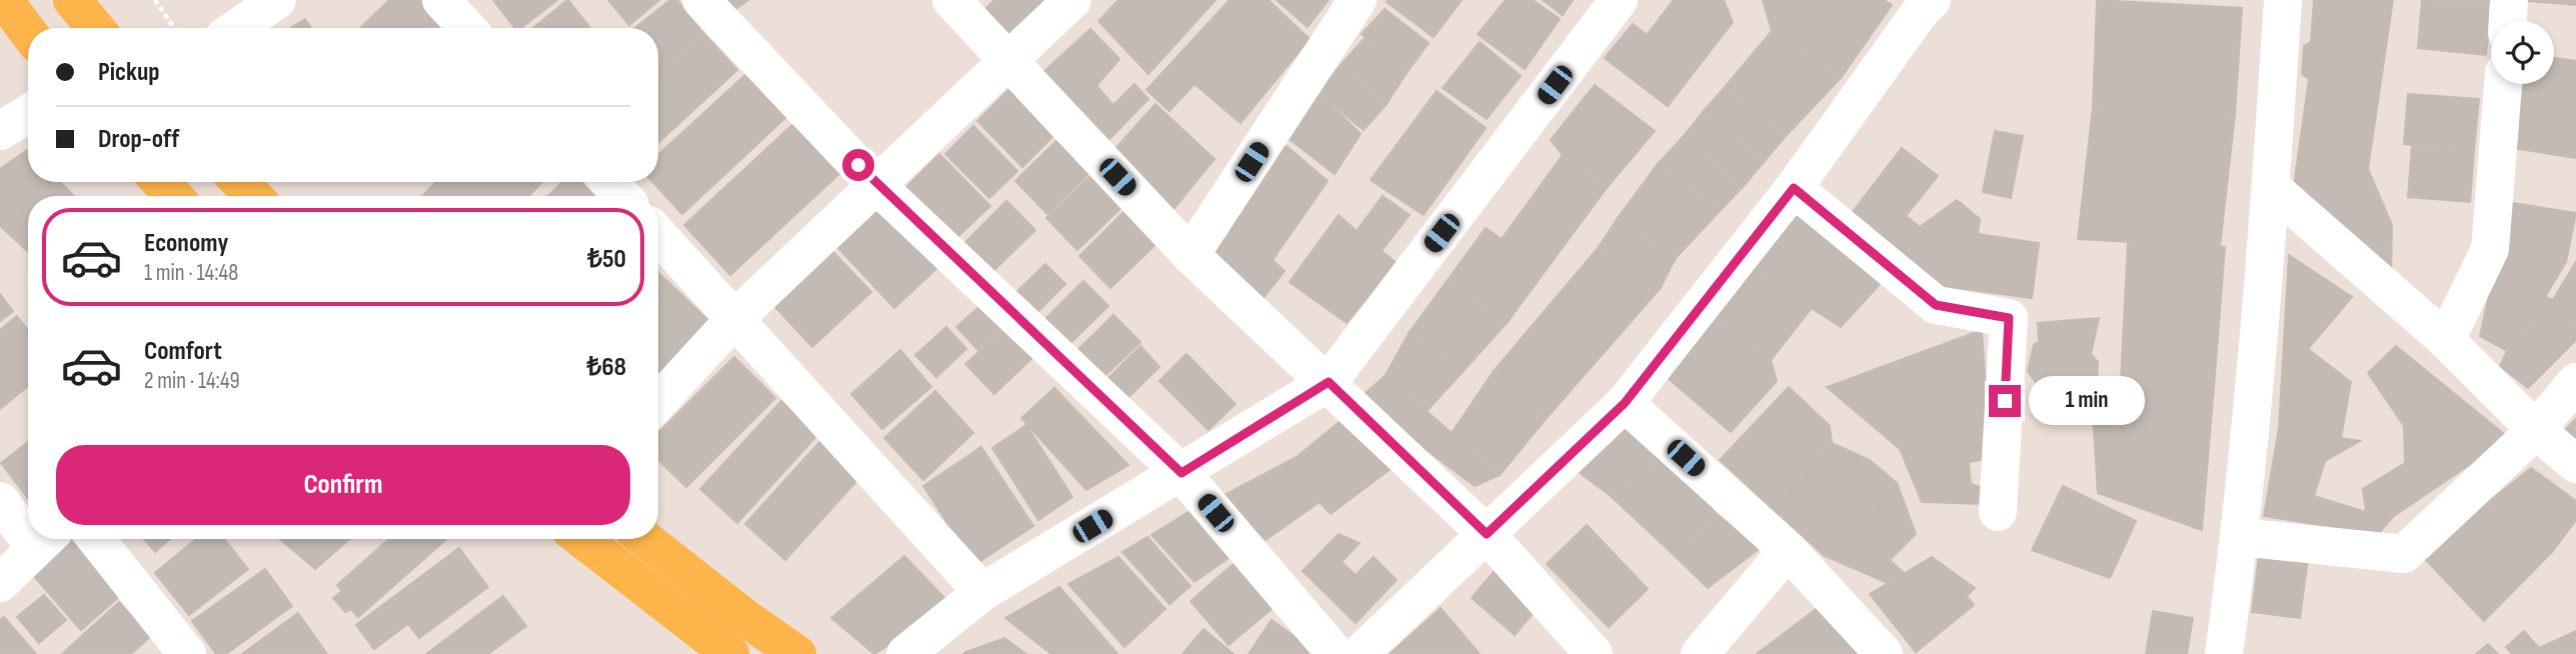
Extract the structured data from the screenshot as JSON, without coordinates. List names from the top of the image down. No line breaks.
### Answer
{"page":{"banner":["Pickup","Drop-off"],"list":[{"name":"Economy","note":"1 min · 14:48","value":"₺50"},{"name":"Comfort","note":"2 min · 14:49","value":"₺68"}],"bubble":"1 min","buttons":"Confirm"}}
